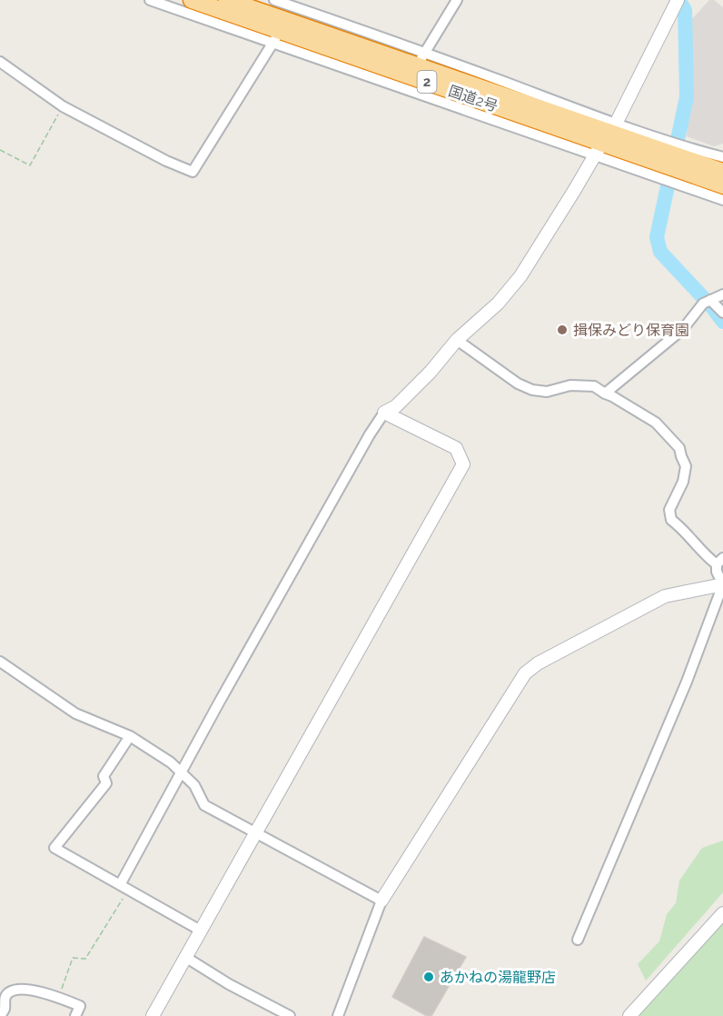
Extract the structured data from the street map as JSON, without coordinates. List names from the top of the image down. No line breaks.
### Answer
{"streets":{"highway":["2","国道2号"]},"places":["揖保みどり保育園","あかねの湯龍野店"]}
